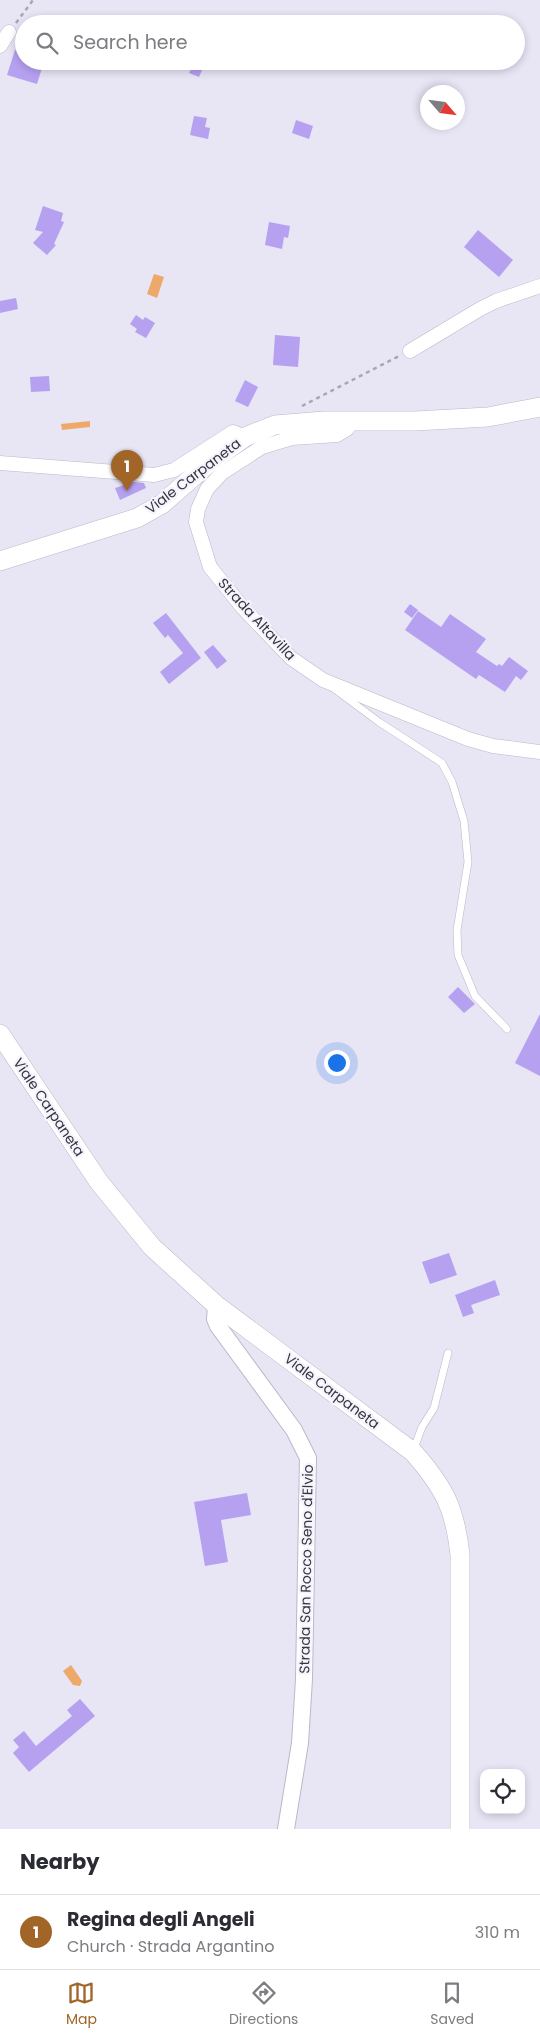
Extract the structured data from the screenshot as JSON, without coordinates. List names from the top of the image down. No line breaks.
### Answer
{"streets":{"main road":["Viale Carpaneta"],"street":["Strada Altavilla","Strada San Rocco Seno d'Elvio"]},"crossings":[["Viale Carpaneta","Strada Altavilla"],["Viale Carpaneta","Strada San Rocco Seno d'Elvio"]],"north":"bottom right","page":{"search":"Search here","pins":"1","heading":"Nearby","list":[{"mark":"1","name":"Regina degli Angeli","note":"Church · Strada Argantino","value":"310 m"}],"nav":["Map","Directions","Saved"]}}
